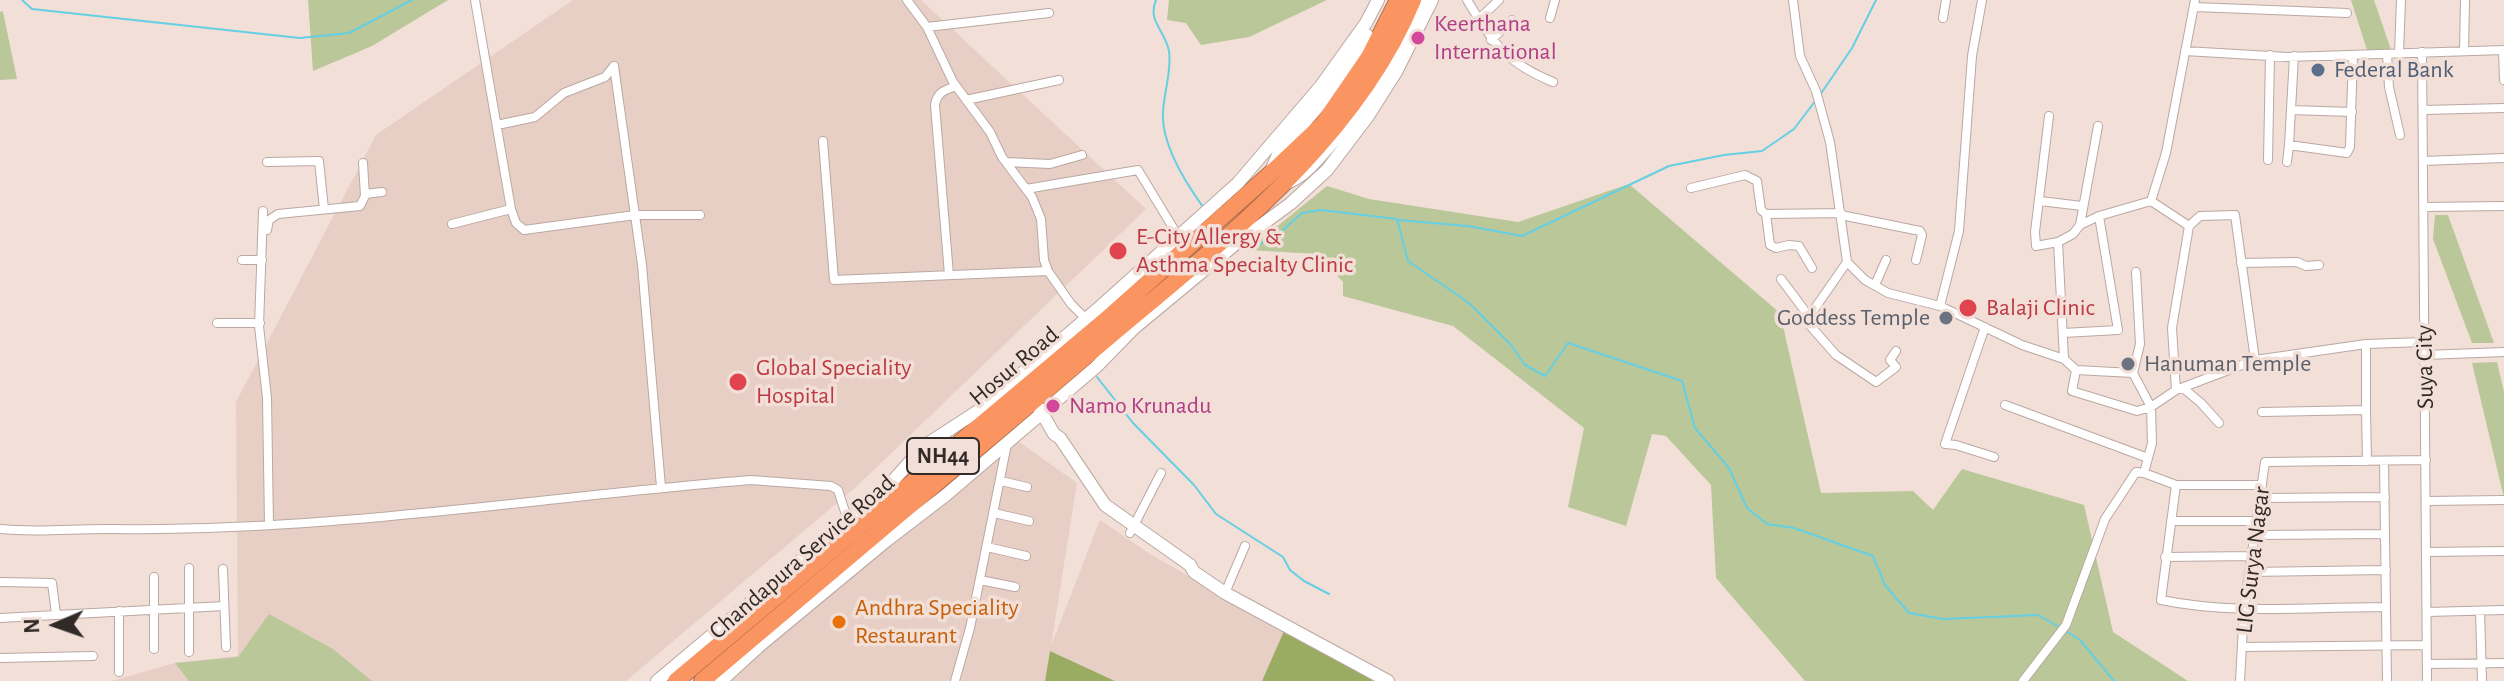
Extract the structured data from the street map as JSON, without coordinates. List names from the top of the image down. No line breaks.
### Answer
{"streets":{"highway":["Hosur Road","NH44"],"street":["Suya City","Chandapura Service Road","LIG Surya Nagar"]},"crossings":[["Hosur Road","NH44"],["Hosur Road","Chandapura Service Road"],["Suya City","LIG Surya Nagar"]],"places":["Keerthana International","Federal Bank","E-City Allergy & Asthma Specialty Clinic","Balaji Clinic","Goddess Temple","Hanuman Temple","Global Speciality Hospital","Namo Krunadu","Andhra Speciality Restaurant"],"north":"left"}
